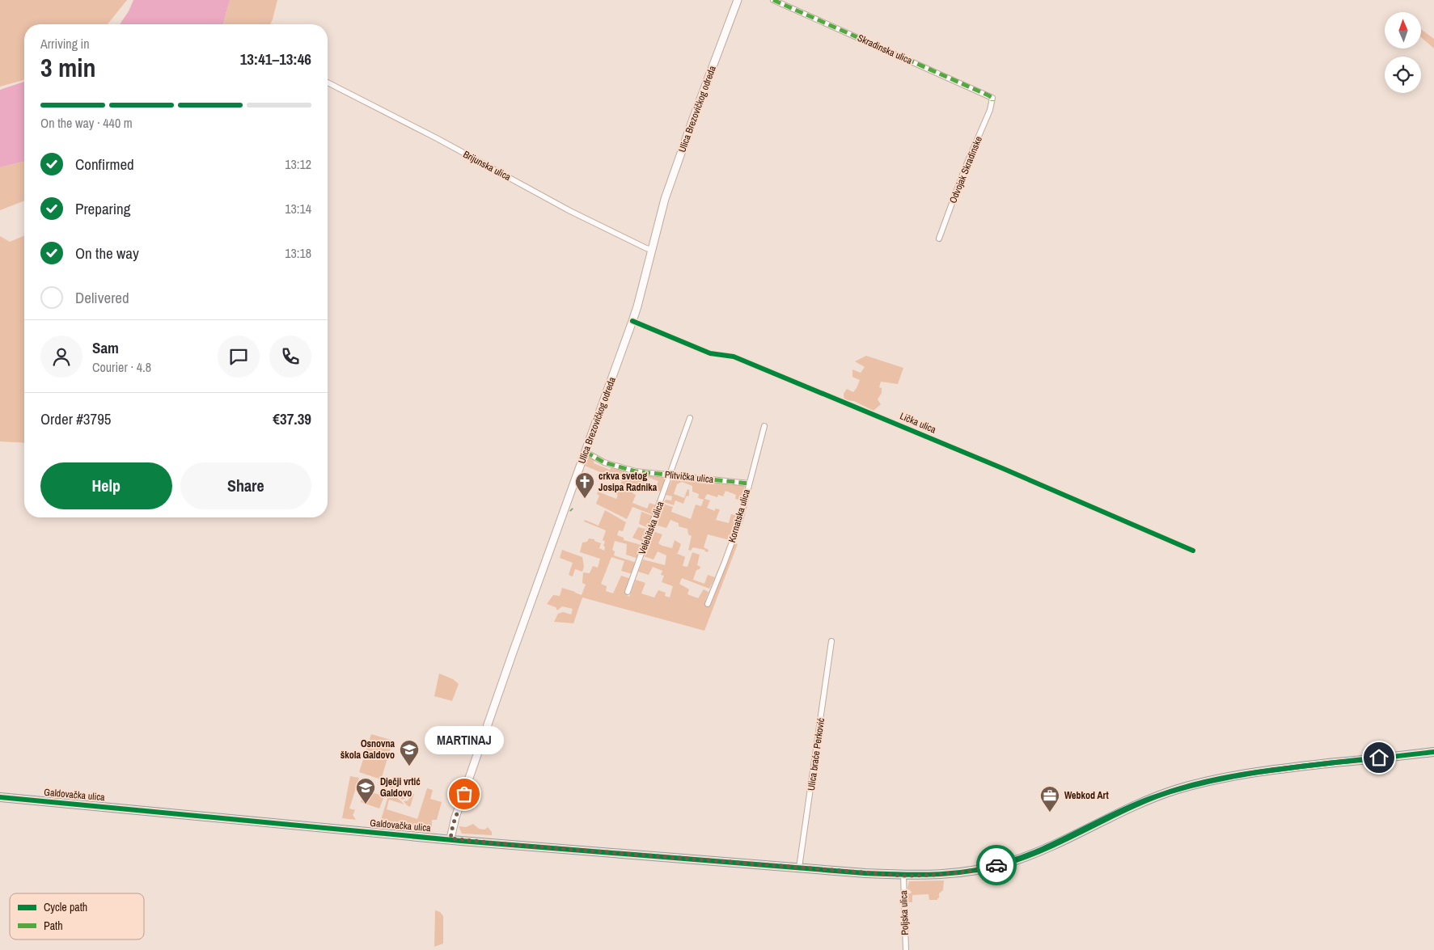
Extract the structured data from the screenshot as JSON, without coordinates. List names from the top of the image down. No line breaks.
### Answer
{"streets":{"main road":["Ulica Brezovičkog odreda","Galdovačka ulica"],"street":["Skradinska ulica","Brijunska ulica","Odvojak Skradinske","Lička ulica","Plitvička ulica","Kornatska ulica","Velebitska ulica","Ulica braće Perković","Poljska ulica"]},"crossings":[["Skradinska ulica","Odvojak Skradinske"],["Ulica Brezovičkog odreda","Brijunska ulica"],["Ulica Brezovičkog odreda","Lička ulica"],["Ulica Brezovičkog odreda","Plitvička ulica"],["Ulica Brezovičkog odreda","Galdovačka ulica"],["Plitvička ulica","Kornatska ulica"],["Plitvička ulica","Velebitska ulica"],["Ulica braće Perković","Galdovačka ulica"],["Galdovačka ulica","Poljska ulica"]],"places":{"church":["crkva svetog Josipa Radnika"],"school or university":["Osnovna škola Galdovo","Dječji vrtić Galdovo"],"other":["MARTINAJ"],"office":["Webkod Art"]},"legend":["Cycle path","Path"],"north":"top","page":{"heading":["3 min","Arriving in","13:41–13:46"],"panel":["Sam","Courier · 4.8","Order #3795","€37.39"],"bar":"On the way · 440 m","list":[["Confirmed","13:12"],["Preparing","13:14"],["On the way","13:18"],"Delivered"],"buttons":["Help","Share"],"bubble":"MARTINAJ"}}
